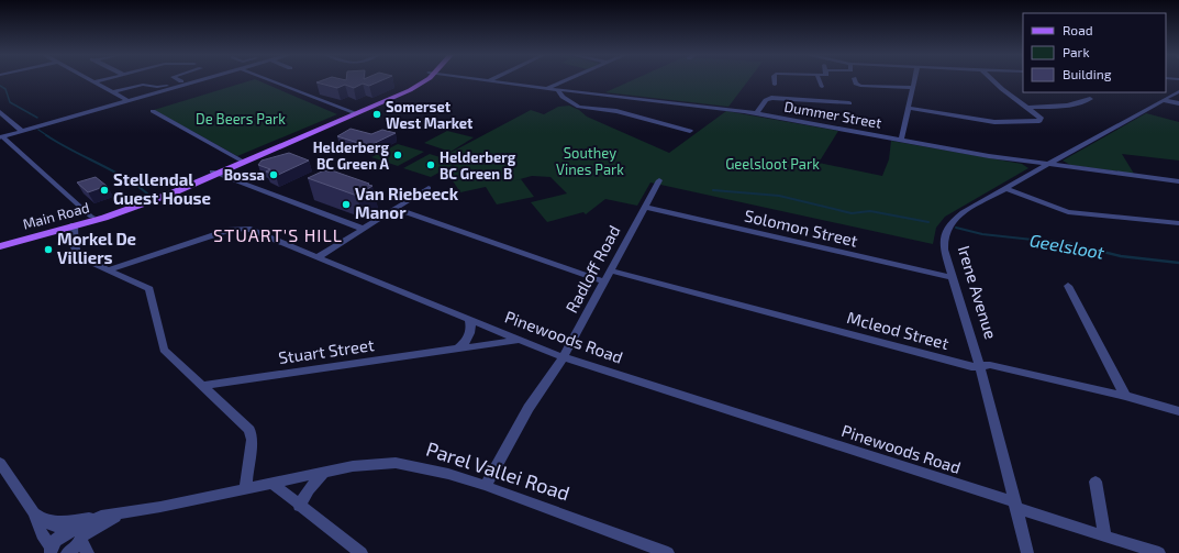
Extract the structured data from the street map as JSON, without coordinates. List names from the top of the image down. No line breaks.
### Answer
{"streets":{"main road":["Main Road"],"street":["Dummer Street","Solomon Street","Radloff Road","Irene Avenue","Mcleod Street","Pinewoods Road","Stuart Street","Parel Vallei Road"]},"crossings":[["Dummer Street","Irene Avenue"],["Solomon Street","Radloff Road"],["Solomon Street","Irene Avenue"],["Radloff Road","Mcleod Street"],["Radloff Road","Pinewoods Road"],["Radloff Road","Parel Vallei Road"],["Irene Avenue","Mcleod Street"],["Irene Avenue","Pinewoods Road"],["Pinewoods Road","Stuart Street"]],"districts":["STUART'S HILL"],"water":["Geelsloot"],"parks":["De Beers Park","Southey Vines Park","Geelsloot Park"],"places":["Somerset West Market","Helderberg BC Green A","Helderberg BC Green B","Bossa","Stellendal Guest House","Van Riebeeck Manor","Morkel De Villiers"],"legend":["Road","Park","Building"]}
